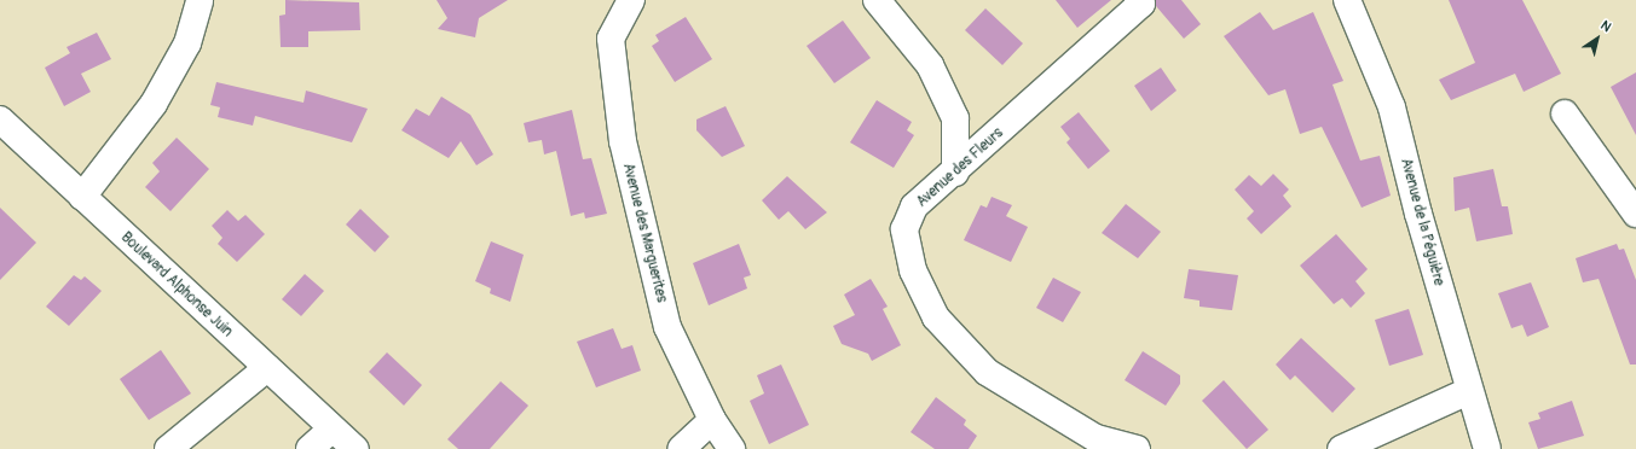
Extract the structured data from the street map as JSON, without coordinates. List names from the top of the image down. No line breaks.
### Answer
{"streets":{"street":["Avenue des Fleurs","Avenue de la Péguière","Avenue des Marguerites","Boulevard Alphonse Juin"]},"north":"top right"}
